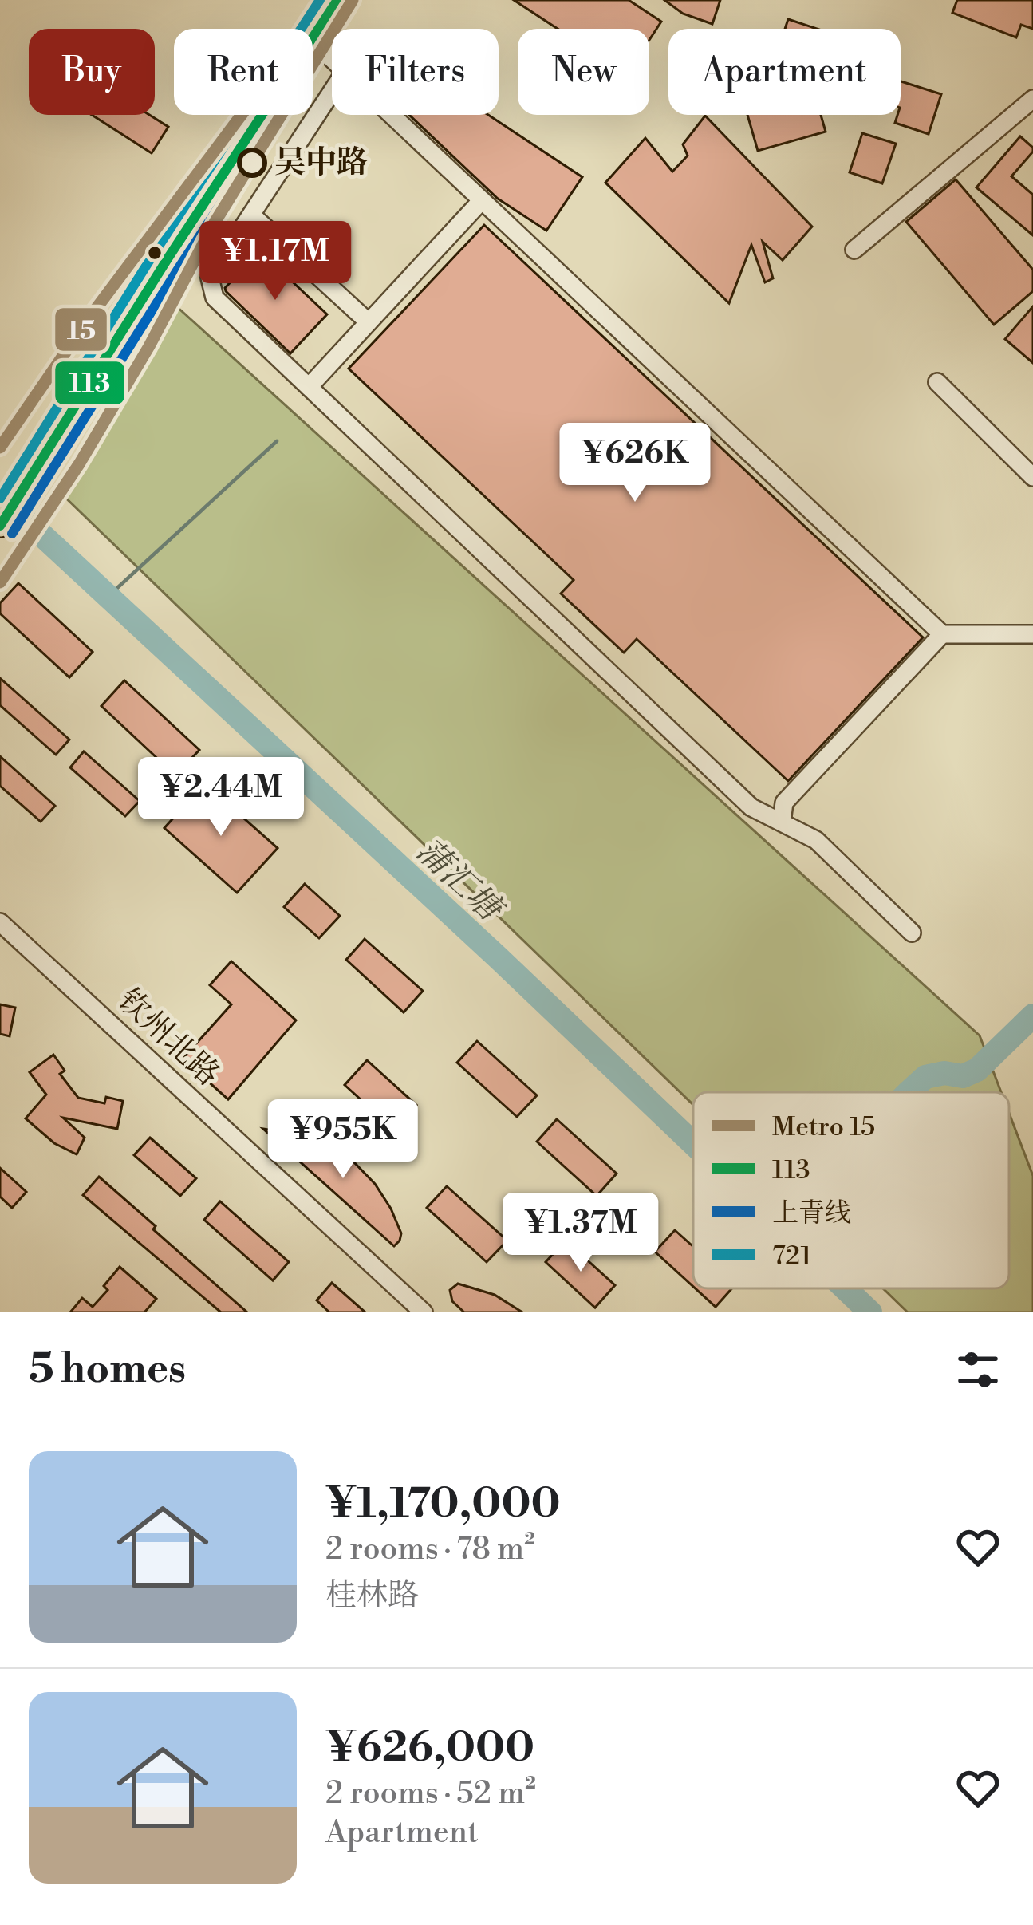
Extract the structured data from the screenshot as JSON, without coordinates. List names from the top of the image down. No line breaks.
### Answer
{"streets":{"street":["钦州北路"]},"water":["蒲汇塘"],"places":["吴中路"],"lines":["metro line 15","transit line 113","transit line 721","transit line 上青线"],"legend":["Metro 15","113","上青线","721"],"page":{"chip":["Buy","Rent","Filters","New","Apartment"],"price":["¥1.17M","¥626K","¥2.44M","¥955K","¥1.37M"],"heading":"5 homes","list":[{"name":"¥1,170,000","note":"2 rooms · 78 m² · 桂林路"},{"name":"¥626,000","note":"2 rooms · 52 m² · Apartment"}]}}
